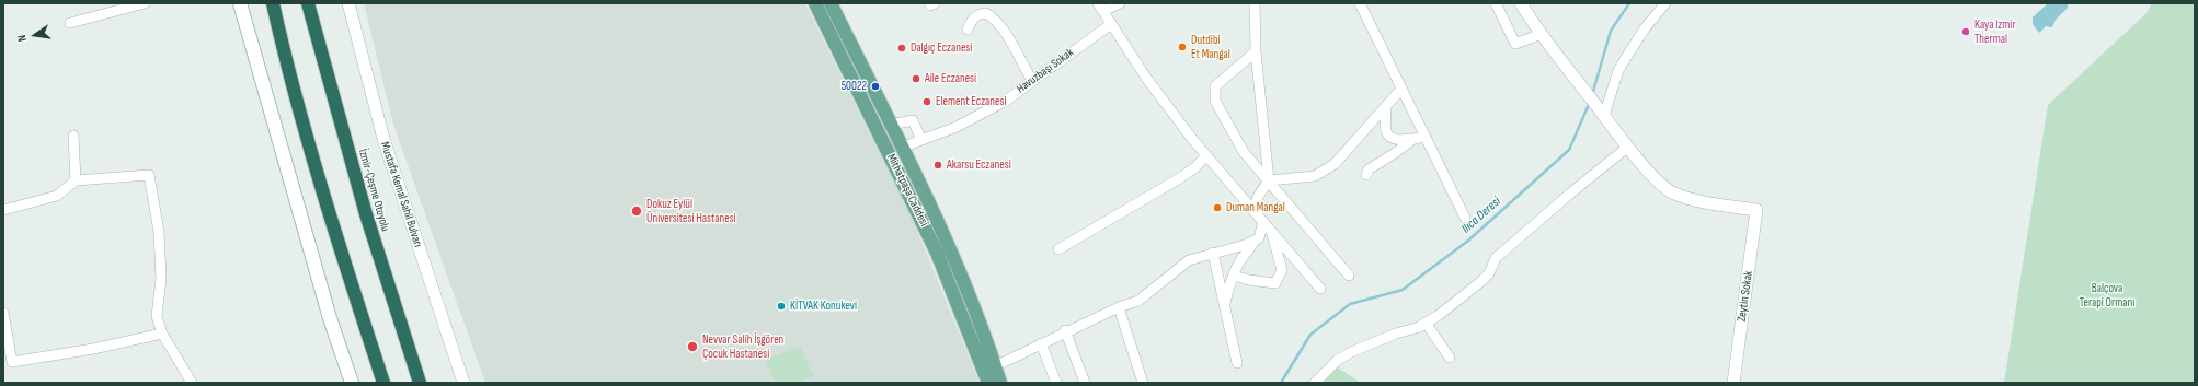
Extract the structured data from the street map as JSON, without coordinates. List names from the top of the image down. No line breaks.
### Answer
{"streets":{"highway":["İzmir-Çeşme Otoyolu"],"main road":["Mithatpaşa Caddesi"],"street":["Havuzbaşı Sokak","Mustafa Kemal Sahil Bulvarı","Zeytin Sokak"]},"crossings":[["Havuzbaşı Sokak","Mithatpaşa Caddesi"]],"water":["Ilıca Deresi"],"parks":["Balçova Terapi Ormanı"],"places":["Kaya Izmir Thermal","Dutdibi Et Mangal","Dalgıç Eczanesi","Aile Eczanesi","50022","Element Eczanesi","Akarsu Eczanesi","Duman Mangal","Dokuz Eylül Üniversitesi Hastanesi","KİTVAK Konukevi","Nevvar Salih İşgören Çocuk Hastanesi"],"north":"left"}
